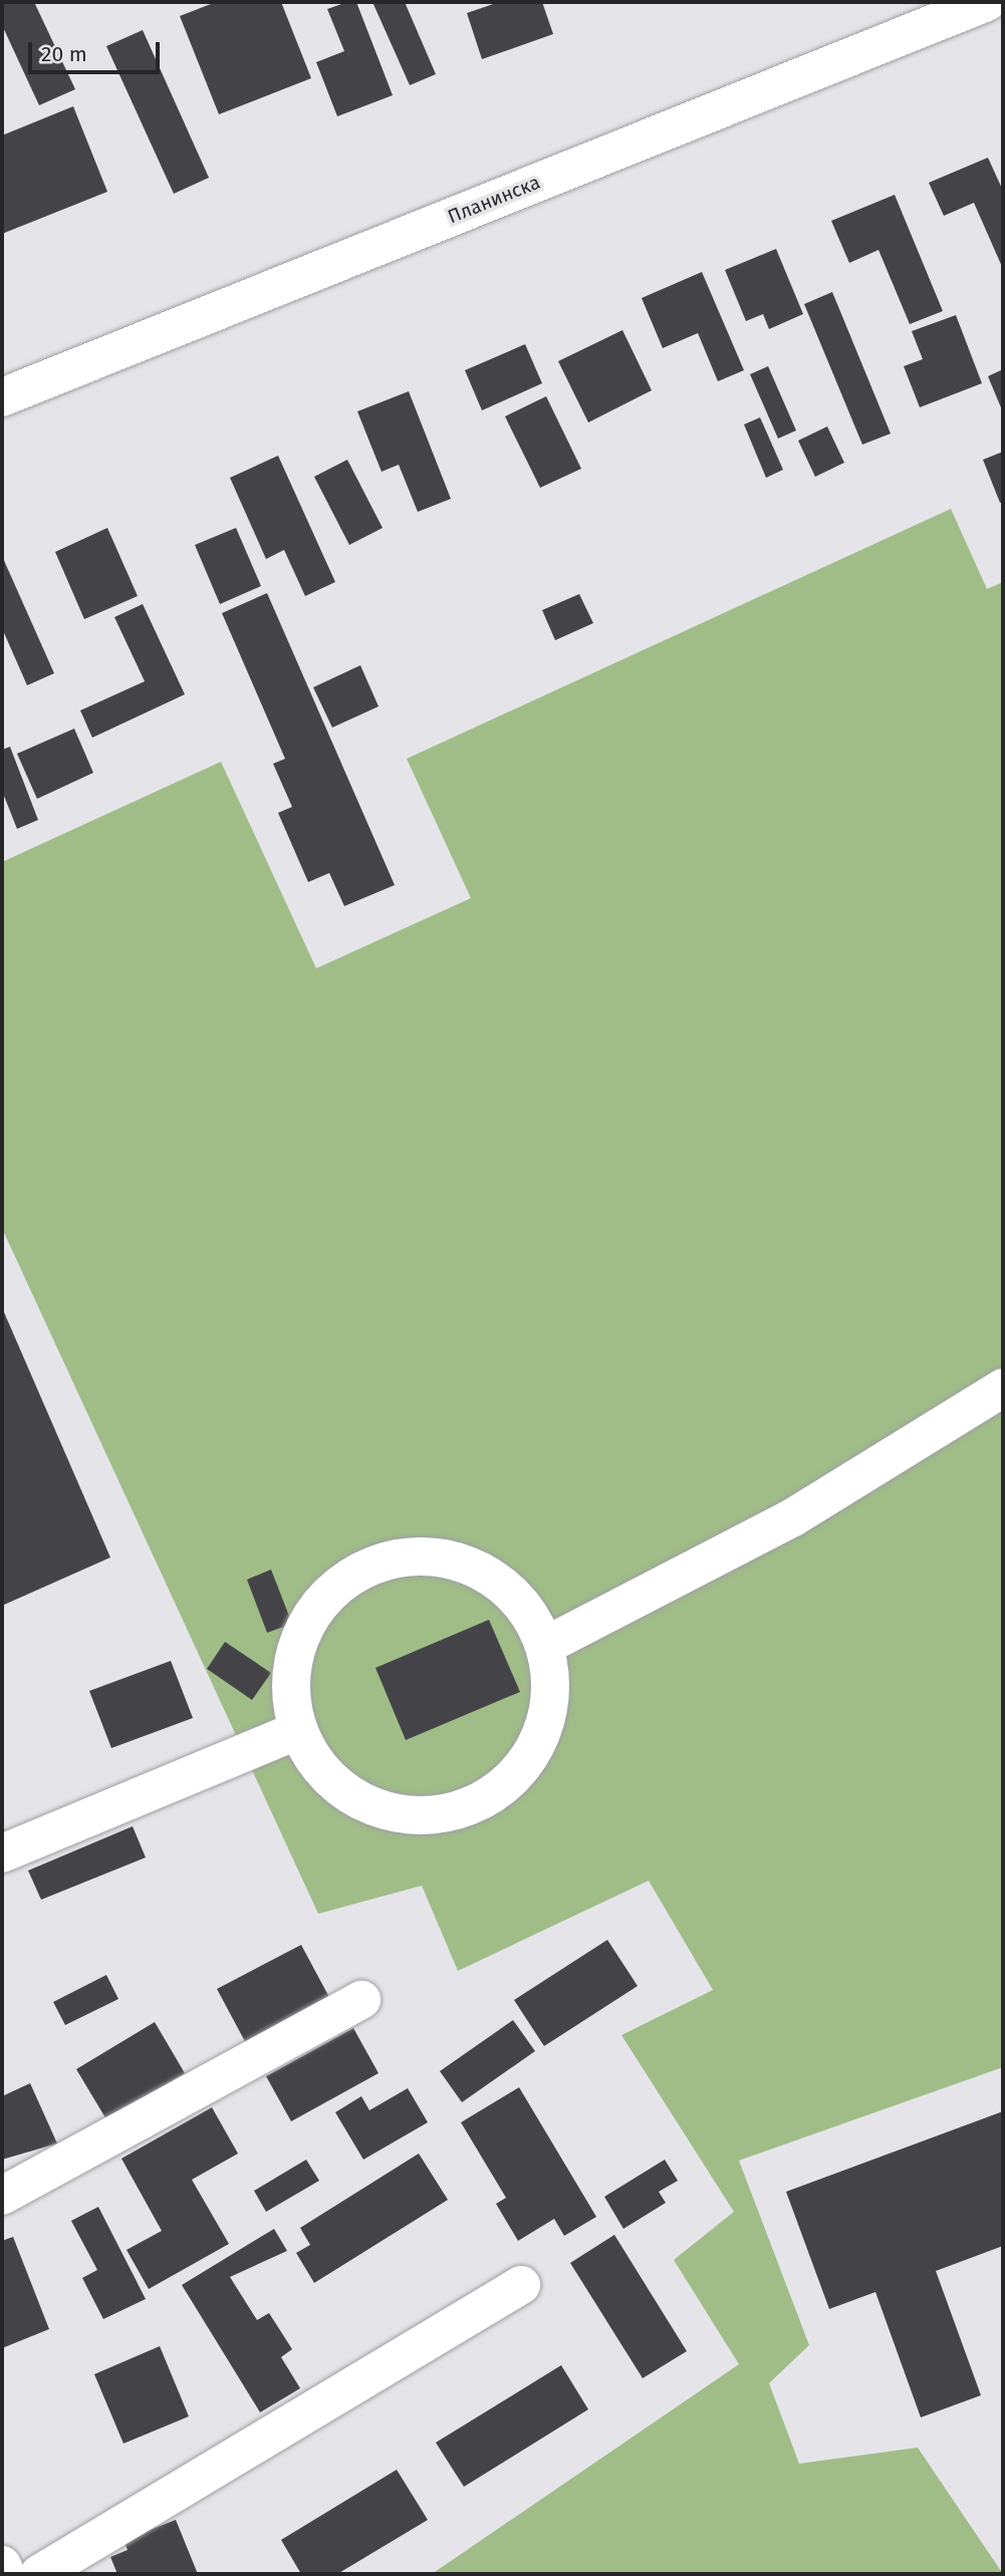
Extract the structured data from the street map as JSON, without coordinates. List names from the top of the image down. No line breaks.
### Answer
{"streets":{"street":["Планинска"]},"scale_bar":"20 m"}
